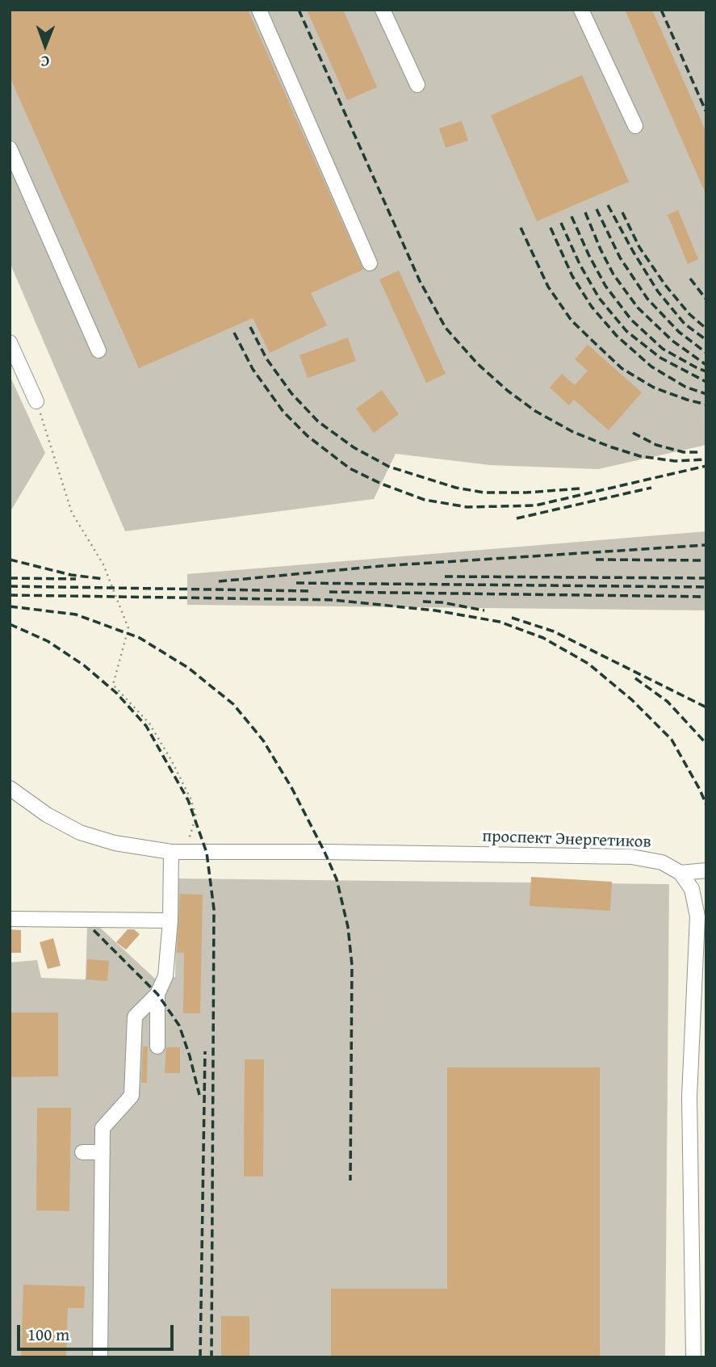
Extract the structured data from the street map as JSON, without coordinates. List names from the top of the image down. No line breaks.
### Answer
{"streets":{"street":["проспект Энергетиков"]},"scale_bar":"100 m","north":"bottom"}
